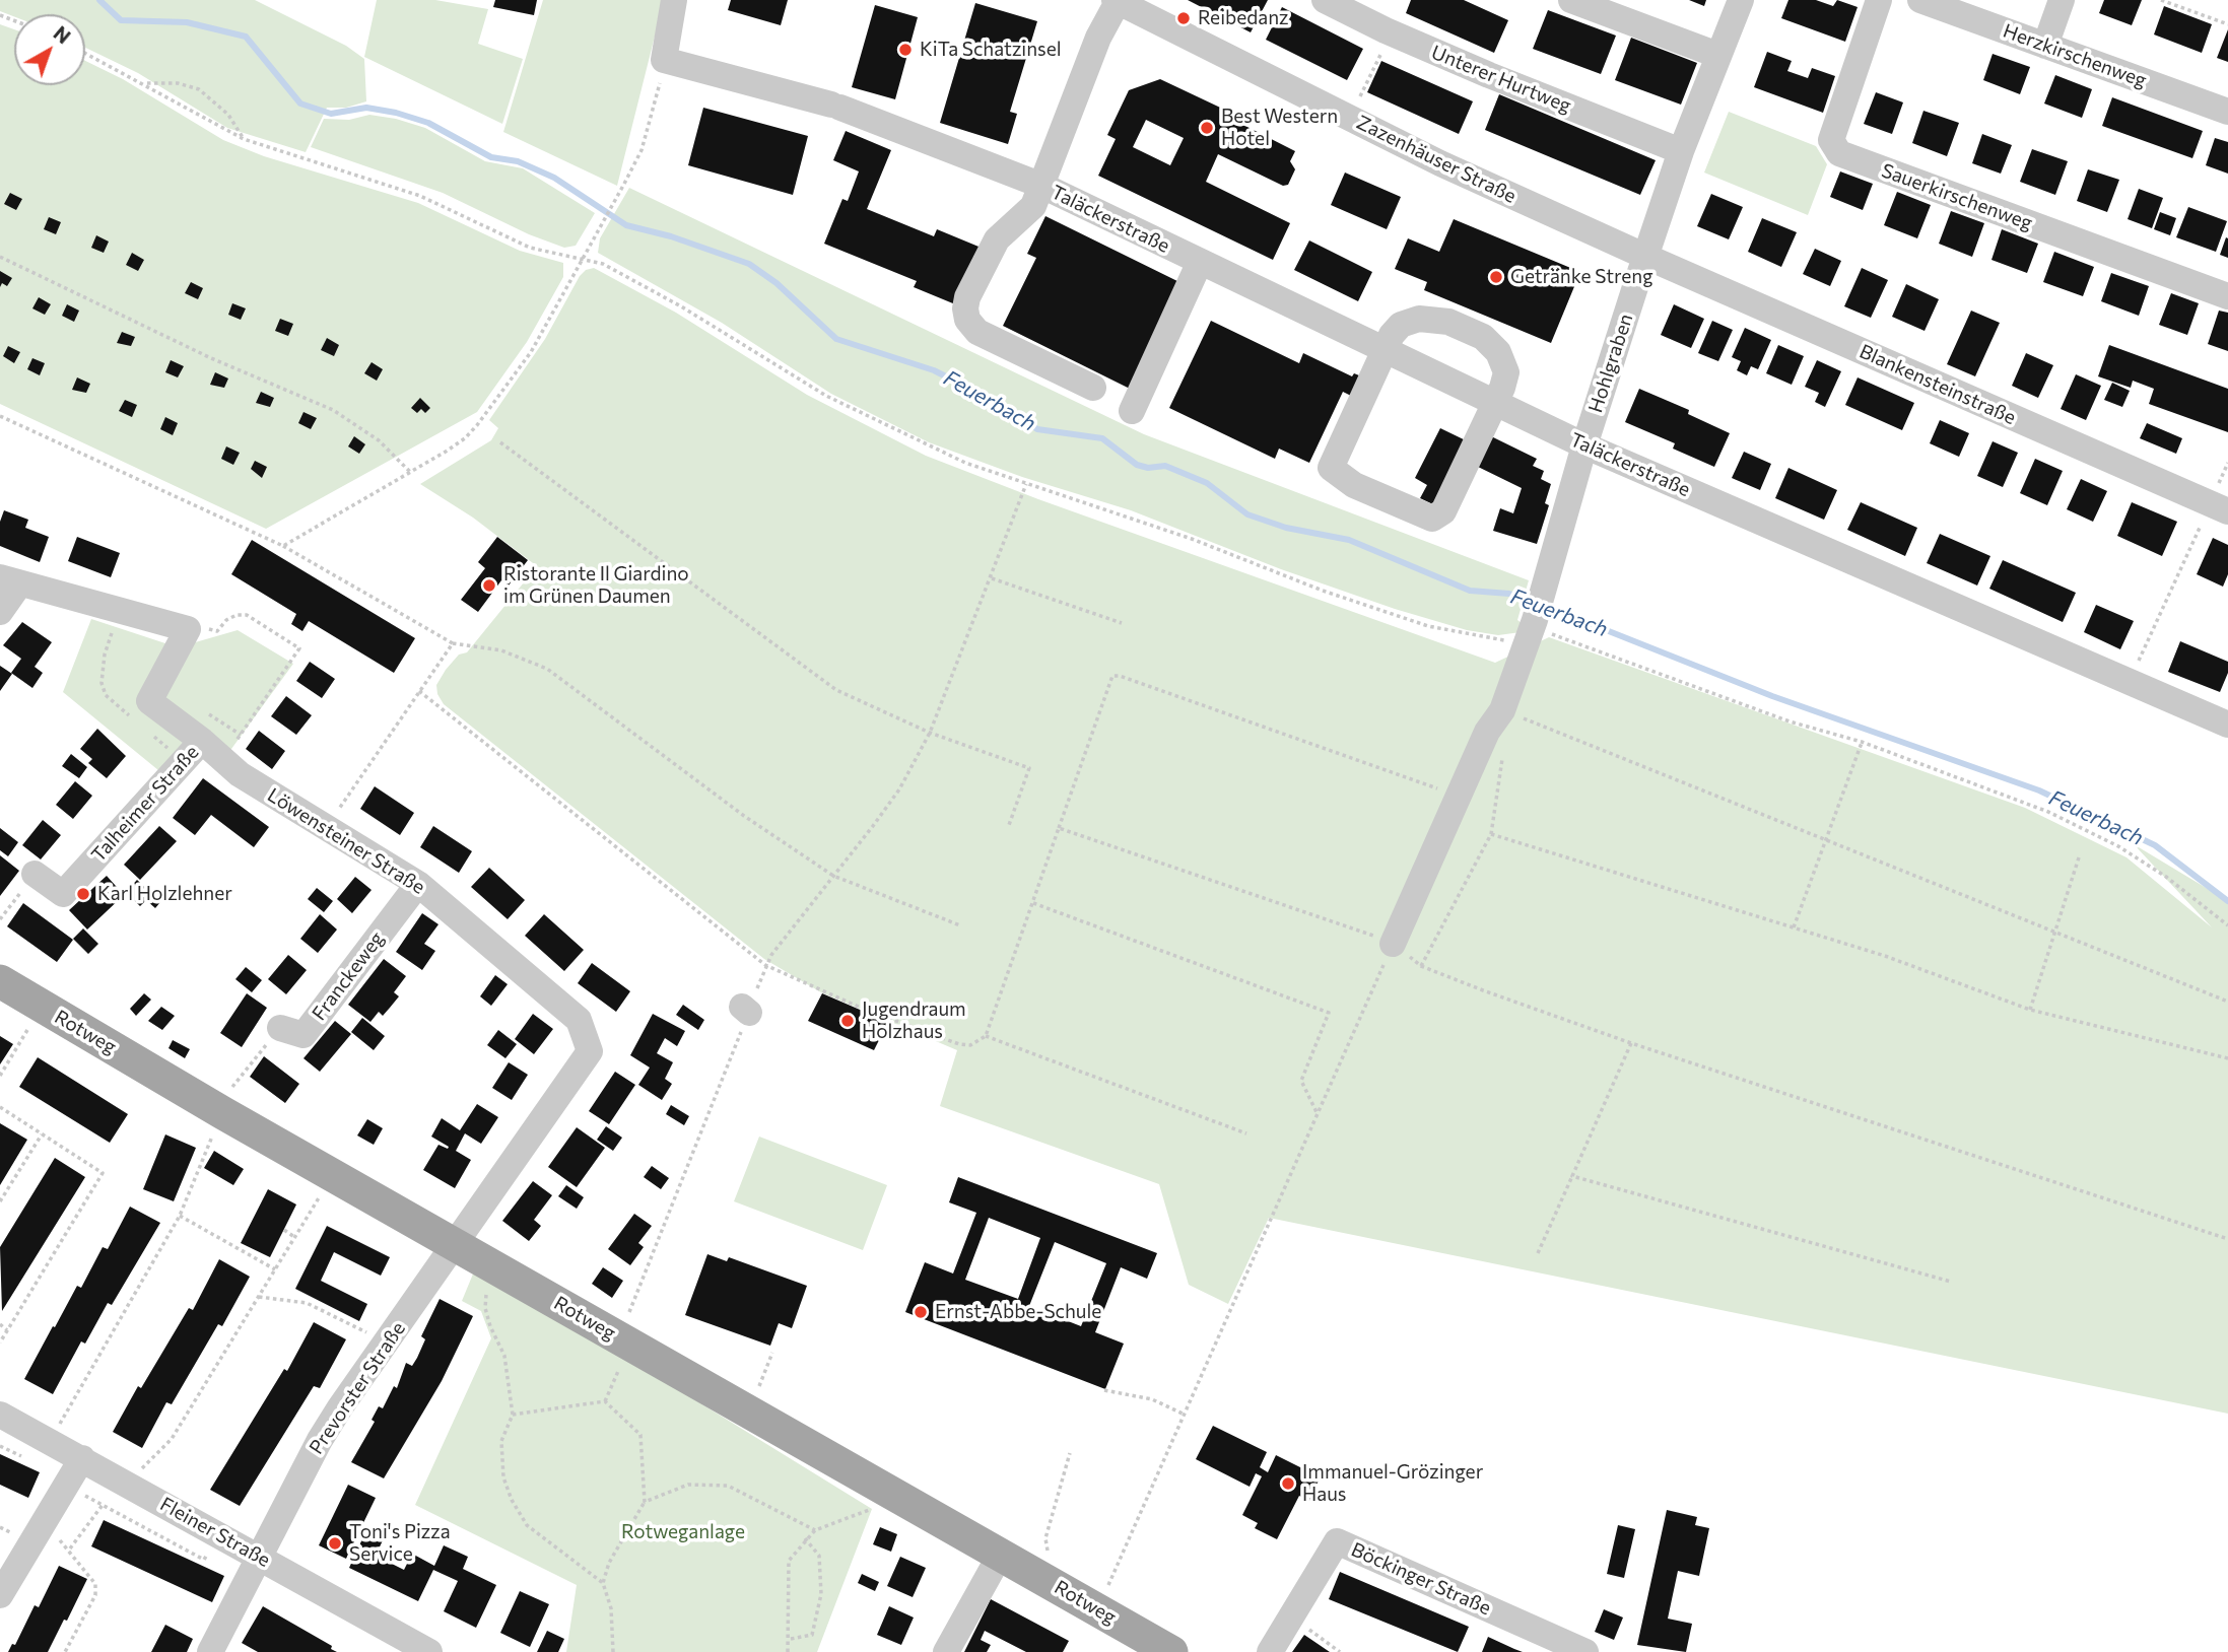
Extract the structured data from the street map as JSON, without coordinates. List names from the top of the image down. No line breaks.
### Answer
{"streets":{"main road":["Rotweg"],"street":["Herzkirschenweg","Unterer Hurtweg","Zazenhäuser Straße","Sauerkirschenweg","Taläckerstraße","Hohlgraben","Blankensteinstraße","Talheimer Straße","Löwensteiner Straße","Franckeweg","Prevorster Straße","Fleiner Straße","Böckinger Straße"]},"crossings":[["Unterer Hurtweg","Hohlgraben"],["Zazenhäuser Straße","Taläckerstraße"],["Zazenhäuser Straße","Hohlgraben"],["Zazenhäuser Straße","Blankensteinstraße"],["Taläckerstraße","Hohlgraben"],["Hohlgraben","Blankensteinstraße"],["Talheimer Straße","Löwensteiner Straße"],["Löwensteiner Straße","Franckeweg"],["Löwensteiner Straße","Rotweg"],["Löwensteiner Straße","Prevorster Straße"],["Rotweg","Prevorster Straße"],["Prevorster Straße","Fleiner Straße"]],"water":["Feuerbach"],"parks":["Rotweganlage"],"places":["Reibedanz","KiTa Schatzinsel","Best Western Hotel","Getränke Streng","Ristorante Il Giardino im Grünen Daumen","Karl Holzlehner","Jugendraum Holzhaus","Ernst-Abbe-Schule","Immanuel-Grözinger Haus","Toni's Pizza Service"],"north":"top right"}
